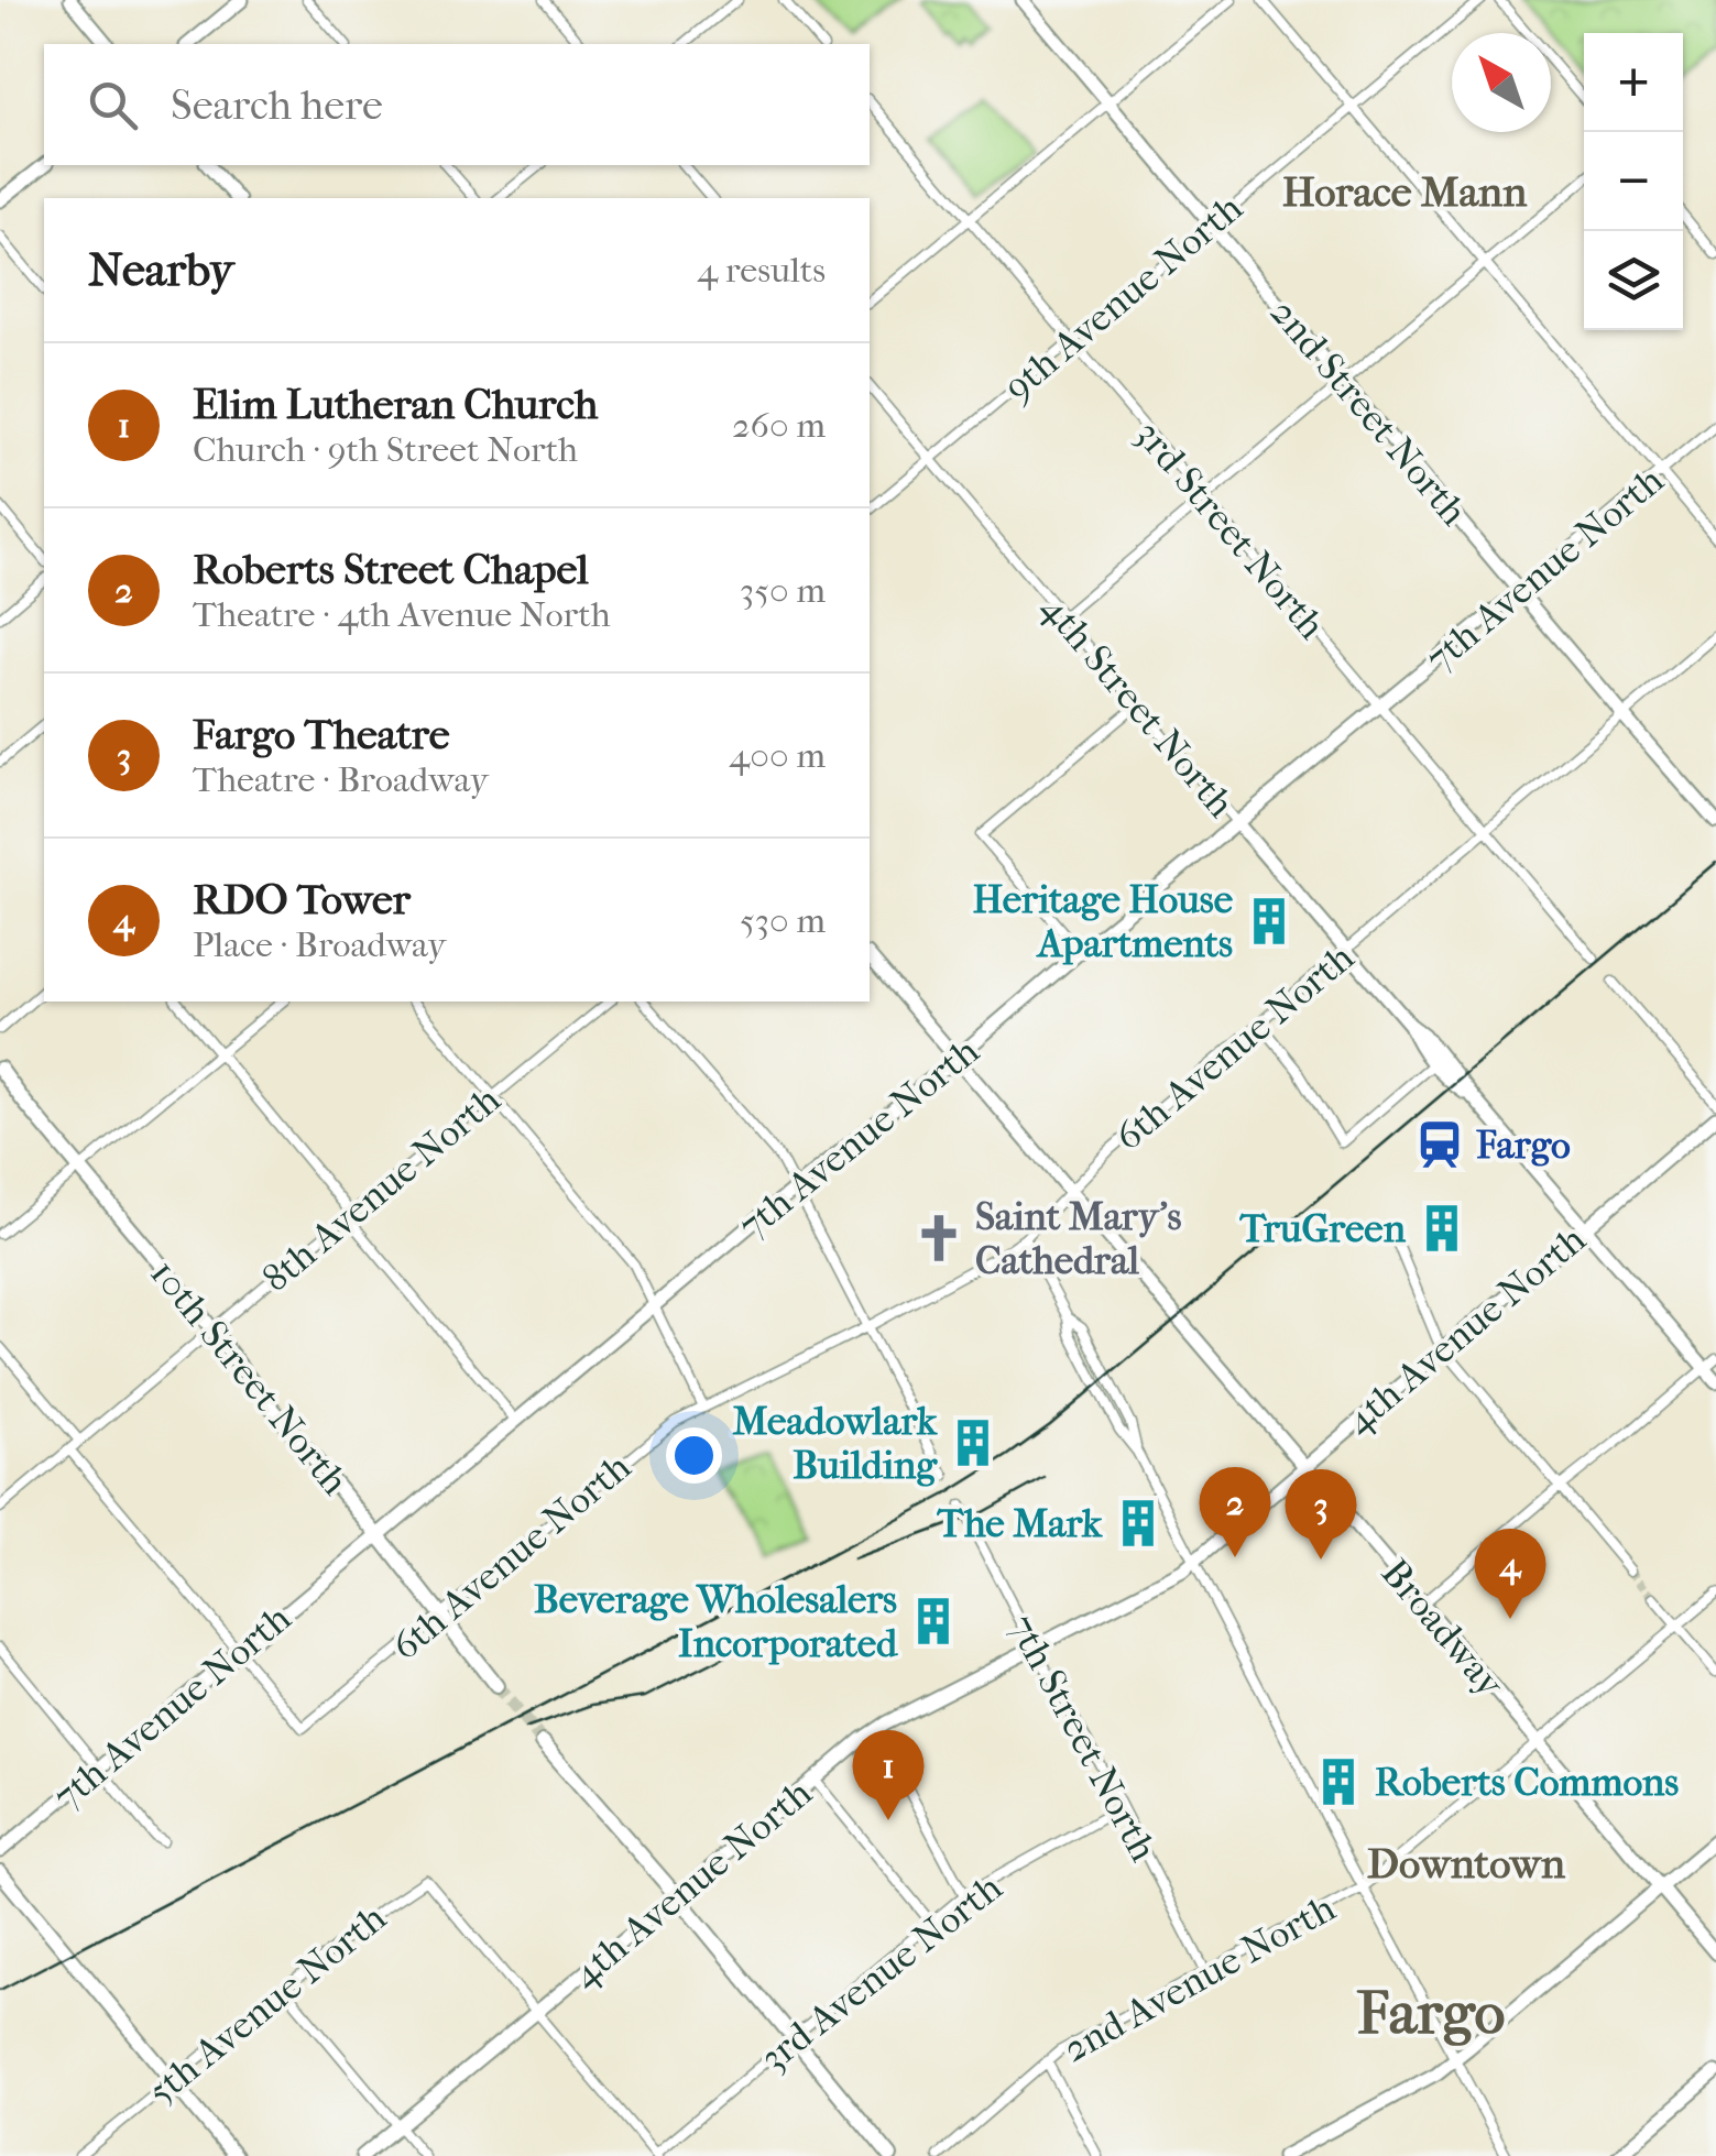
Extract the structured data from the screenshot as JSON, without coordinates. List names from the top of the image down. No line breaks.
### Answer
{"streets":{"main road":["10th Street North"],"street":["9th Avenue North","2nd Street North","3rd Street North","7th Avenue North","4th Street North","6th Avenue North","8th Avenue North","4th Avenue North","Broadway","7th Street North","3rd Avenue North","2nd Avenue North","5th Avenue North"]},"crossings":[["9th Avenue North","2nd Street North"],["9th Avenue North","3rd Street North"],["9th Avenue North","4th Street North"],["2nd Street North","7th Avenue North"],["2nd Street North","6th Avenue North"],["3rd Street North","7th Avenue North"],["3rd Street North","6th Avenue North"],["7th Avenue North","4th Street North"],["7th Avenue North","6th Avenue North"],["7th Avenue North","10th Street North"],["7th Avenue North","Broadway"],["4th Street North","6th Avenue North"],["4th Street North","4th Avenue North"],["6th Avenue North","10th Street North"],["6th Avenue North","Broadway"],["8th Avenue North","10th Street North"],["4th Avenue North","Broadway"],["4th Avenue North","7th Street North"],["4th Avenue North","5th Avenue North"],["Broadway","2nd Avenue North"],["7th Street North","3rd Avenue North"],["7th Street North","2nd Avenue North"]],"districts":["Horace Mann","Downtown","Fargo"],"places":{"building":["Heritage House Apartments","TruGreen","Meadowlark Building","The Mark","Beverage Wholesalers Incorporated","Roberts Commons"],"station":["Fargo"],"church":["Saint Mary's Cathedral"]},"north":"top left","page":{"map_buttons":["+","−"],"search":"Search here","heading":["Nearby","4 results"],"list":[{"mark":"1","name":"Elim Lutheran Church","note":"Church · 9th Street North","value":"260 m"},{"mark":"2","name":"Roberts Street Chapel","note":"Theatre · 4th Avenue North","value":"350 m"},{"mark":"3","name":"Fargo Theatre","note":"Theatre · Broadway","value":"400 m"},{"mark":"4","name":"RDO Tower","note":"Place · Broadway","value":"530 m"}],"pins":["2","3","4","1"]}}
